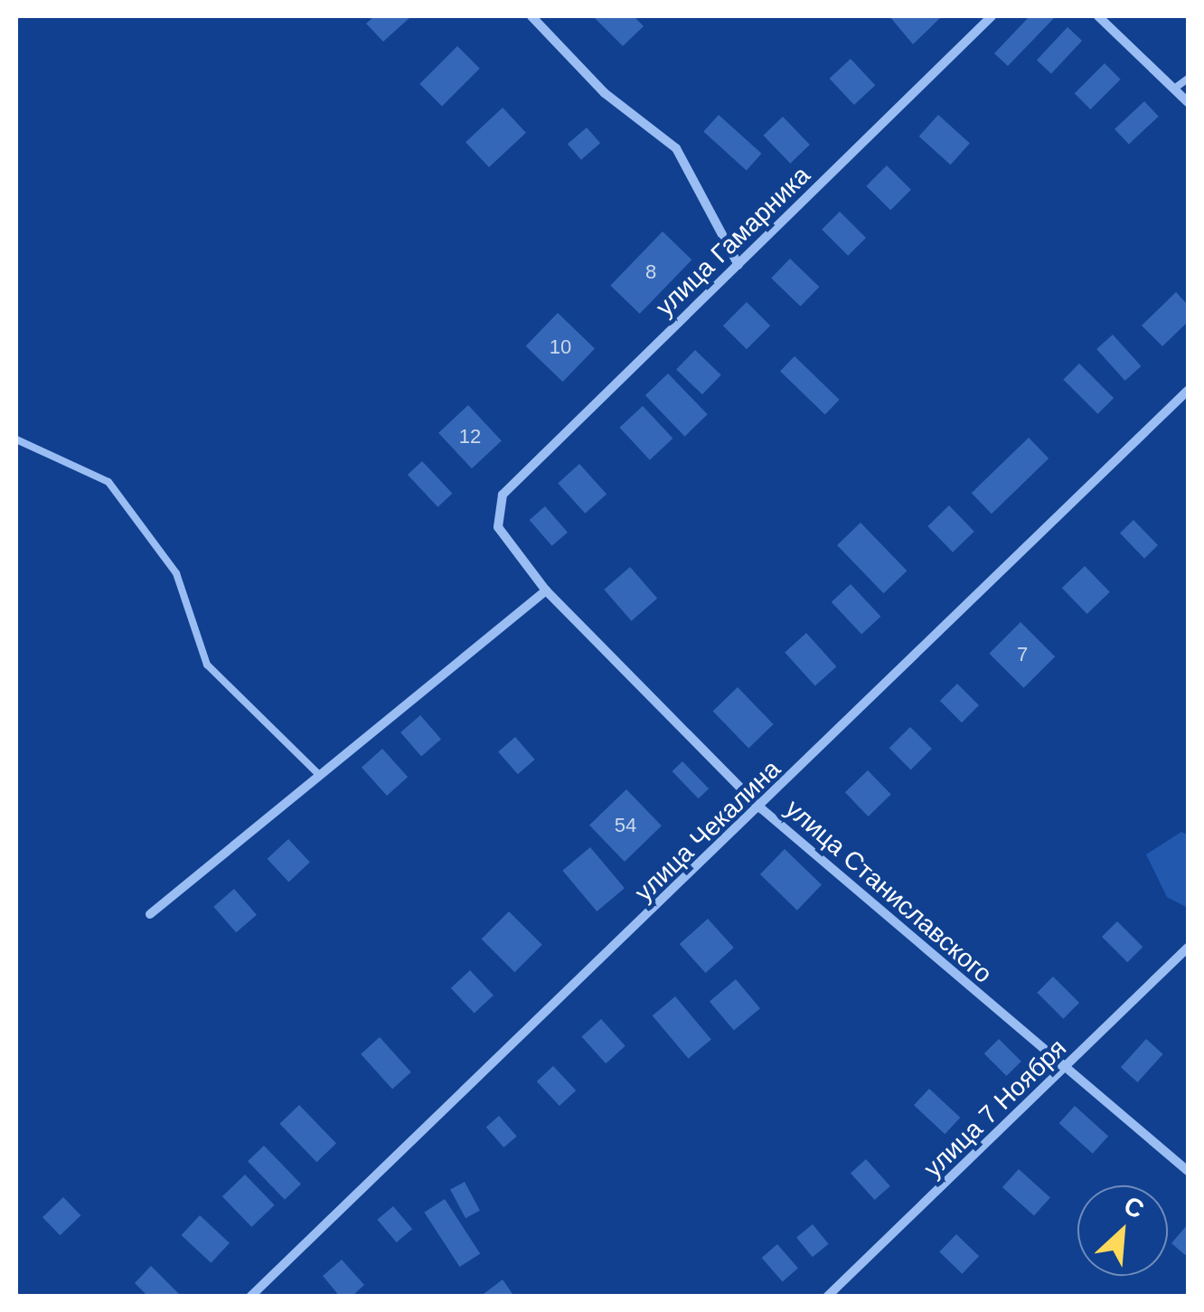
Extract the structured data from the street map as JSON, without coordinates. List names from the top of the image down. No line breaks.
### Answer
{"streets":{"street":["улица Гамарника","улица Чекалина","улица Станиславского","улица 7 Ноября"]},"crossings":[["улица Гамарника","улица Станиславского"],["улица Чекалина","улица Станиславского"],["улица Станиславского","улица 7 Ноября"]],"house_numbers":["8","10","12","7","54"],"north":"top right"}
